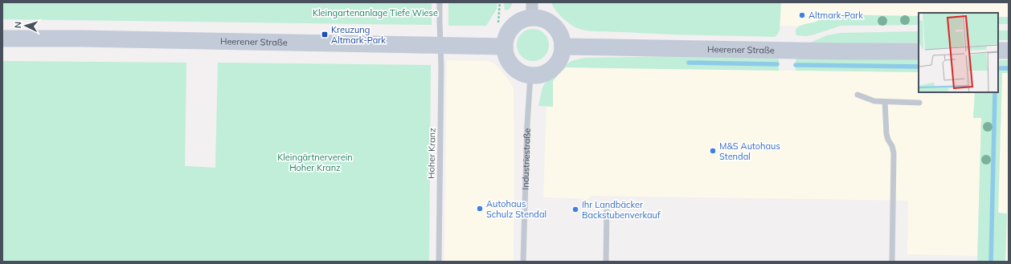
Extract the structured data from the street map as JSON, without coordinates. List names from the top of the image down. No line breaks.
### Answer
{"streets":{"main road":["Heerener Straße"],"lane":["Hoher Kranz","Industriestraße"]},"crossings":[["Heerener Straße","Hoher Kranz"],["Heerener Straße","Industriestraße"]],"parks":["Kleingartenanlage Tiefe Wiese","Kleingärtnerverein Hoher Kranz"],"places":{"other":["Altmark-Park","M&S Autohaus Stendal","Autohaus Schulz Stendal","Ihr Landbäcker Backstubenverkauf"],"transit":["Kreuzung Altmark-Park"]},"north":"left"}
